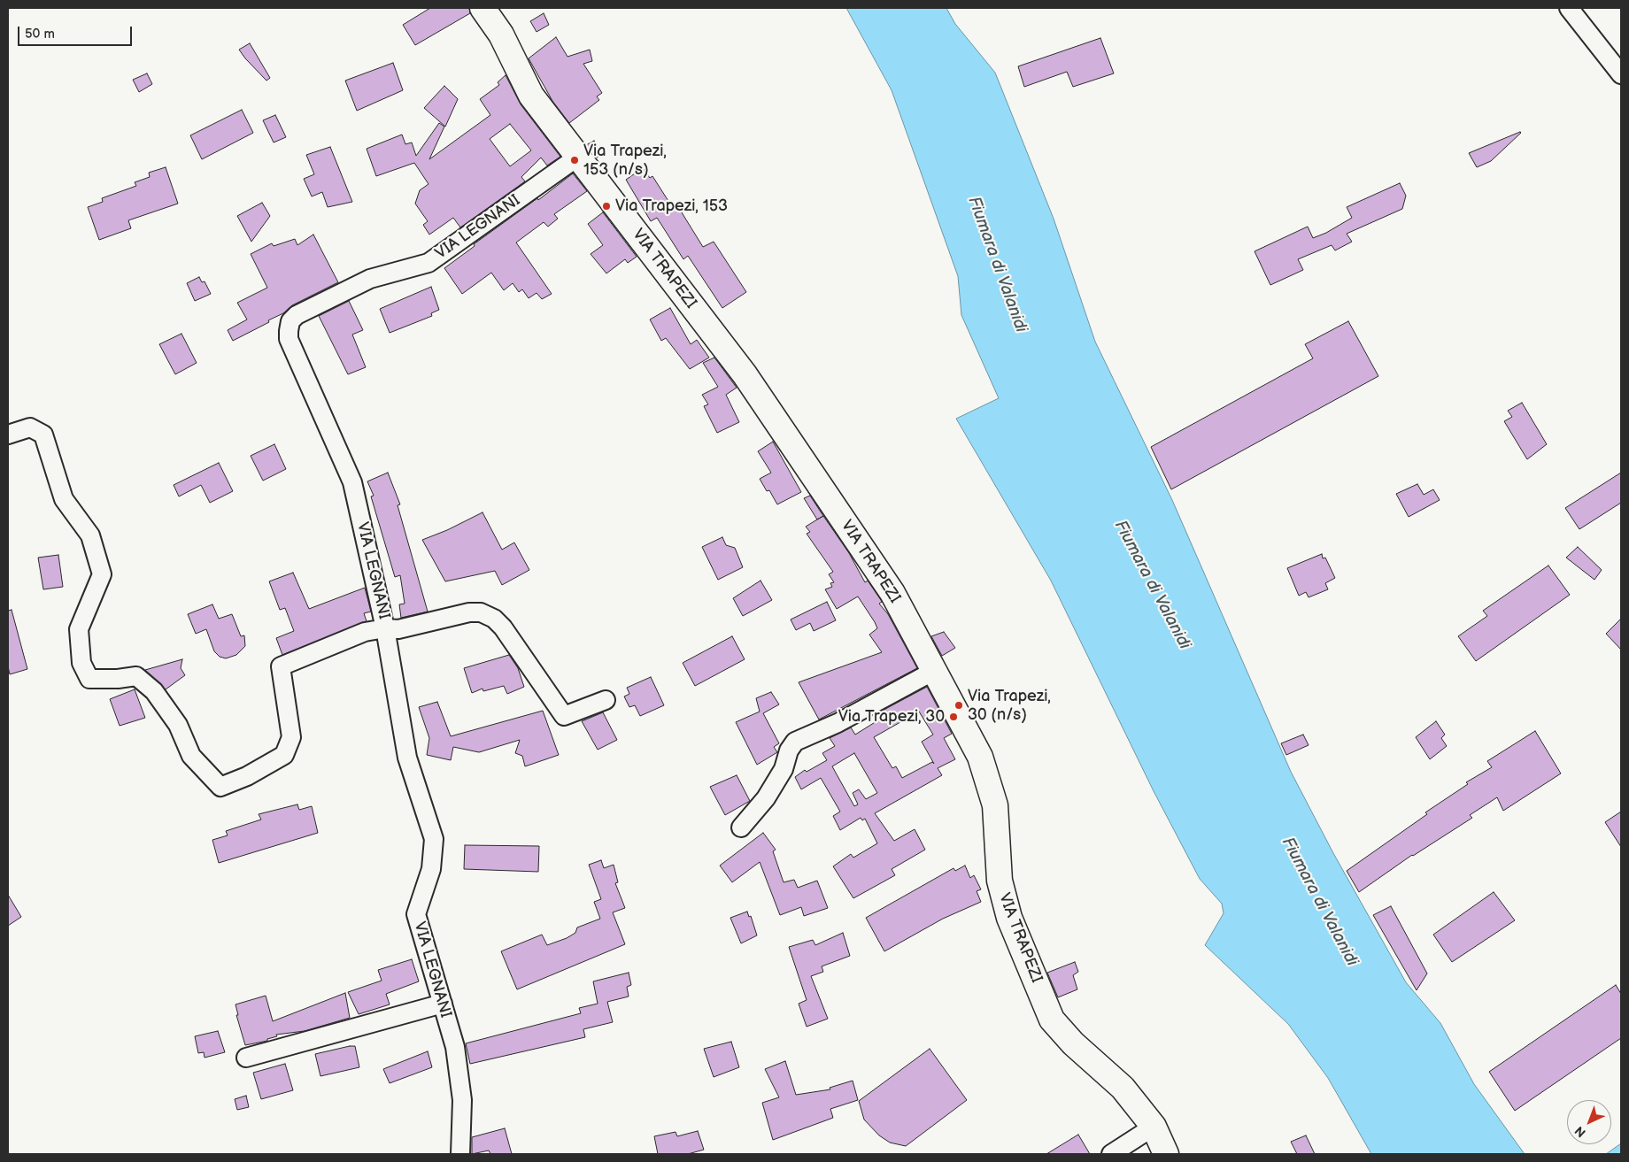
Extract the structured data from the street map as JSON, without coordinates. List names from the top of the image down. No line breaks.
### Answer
{"streets":{"street":["VIA LEGNANI","VIA TRAPEZI"]},"crossings":[["VIA LEGNANI","VIA TRAPEZI"]],"water":["Fiumara di Valanidi"],"places":["Via Trapezi, 153 (n/s)","Via Trapezi, 153","Via Trapezi, 30 (n/s)","Via Trapezi, 30"],"scale_bar":"50 m","north":"bottom left"}
